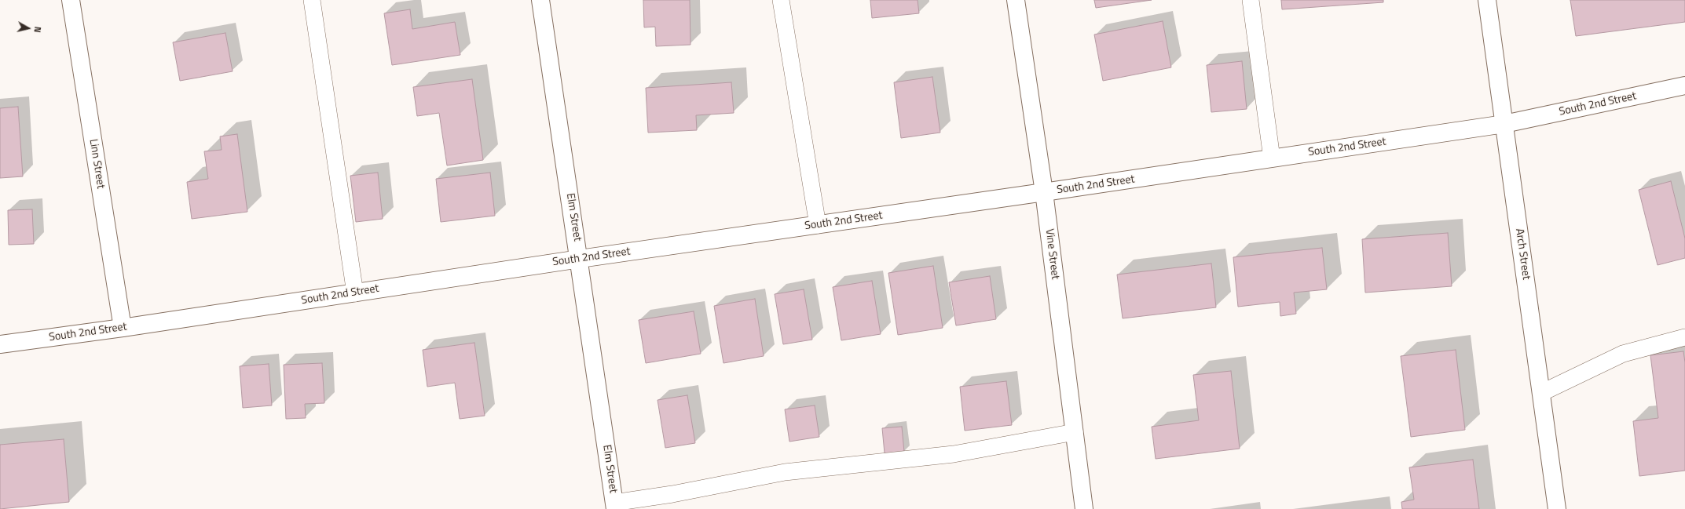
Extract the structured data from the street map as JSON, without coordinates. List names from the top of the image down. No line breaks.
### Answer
{"streets":{"street":["South 2nd Street","Linn Street","Elm Street","Vine Street","Arch Street"]},"crossings":[["South 2nd Street","Linn Street"],["South 2nd Street","Elm Street"],["South 2nd Street","Vine Street"],["South 2nd Street","Arch Street"]],"north":"right"}
